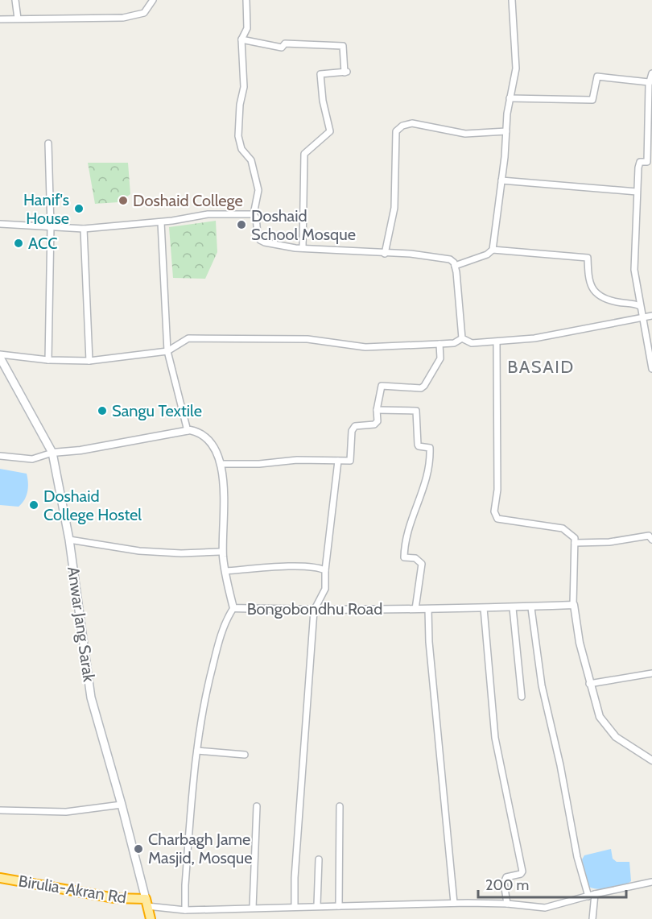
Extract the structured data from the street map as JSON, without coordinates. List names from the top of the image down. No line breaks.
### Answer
{"streets":{"highway":["Birulia-Akran Rd"],"main road":["Anwar Jang Sarak"],"street":["Bongobondhu Road"]},"crossings":[["Anwar Jang Sarak","Birulia-Akran Rd"]],"districts":["BASAID"],"places":["Doshaid College","Hanif's House","Doshaid School Mosque","ACC","Sangu Textile","Doshaid College Hostel","Charbagh Jame Masjid, Mosque"],"scale_bar":"200 m"}
